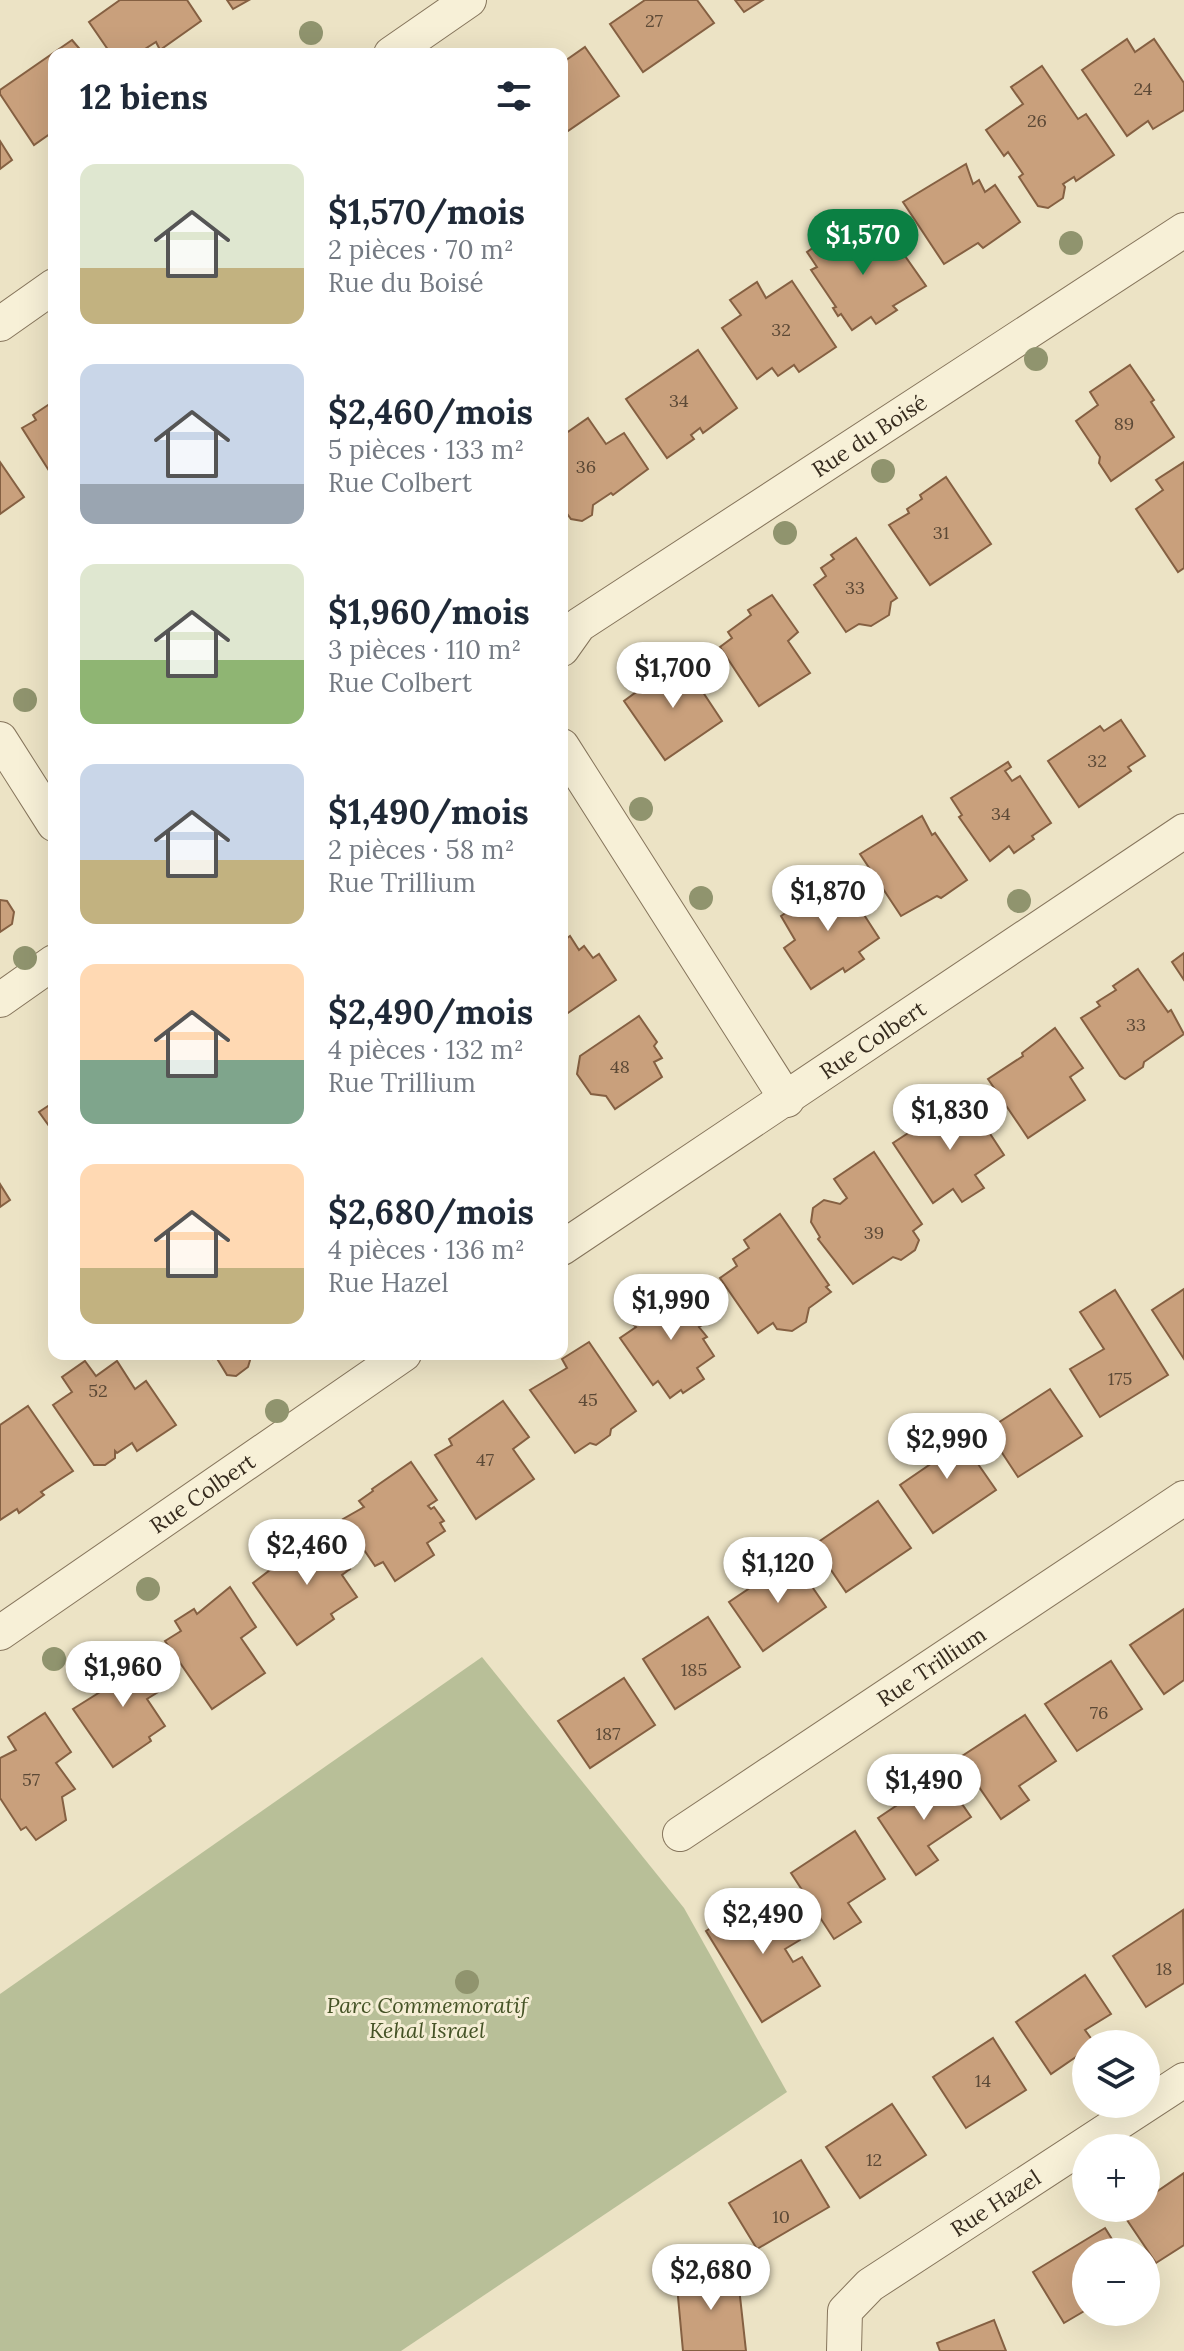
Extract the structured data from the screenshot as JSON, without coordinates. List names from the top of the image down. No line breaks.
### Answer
{"streets":{"street":["Rue du Boisé","Rue Colbert","Rue Trillium","Rue Hazel"]},"parks":["Parc Commemoratif Kehal Israel"],"house_numbers":["27","24","26","32","34","89","36","31","33","32","34","33","48","39","175","52","45","47","185","76","187","57","18","14","12","10"],"page":{"heading":"12 biens","list":[{"name":"$1,570/mois","note":"2 pièces · 70 m² · Rue du Boisé"},{"name":"$2,460/mois","note":"5 pièces · 133 m² · Rue Colbert"},{"name":"$1,960/mois","note":"3 pièces · 110 m² · Rue Colbert"},{"name":"$1,490/mois","note":"2 pièces · 58 m² · Rue Trillium"},{"name":"$2,490/mois","note":"4 pièces · 132 m² · Rue Trillium"},{"name":"$2,680/mois","note":"4 pièces · 136 m² · Rue Hazel"}],"price":["$1,570","$1,700","$1,870","$1,830","$1,990","$2,990","$2,460","$1,120","$1,960","$1,490","$2,490","$2,680"],"map_buttons":["+","−"]}}
